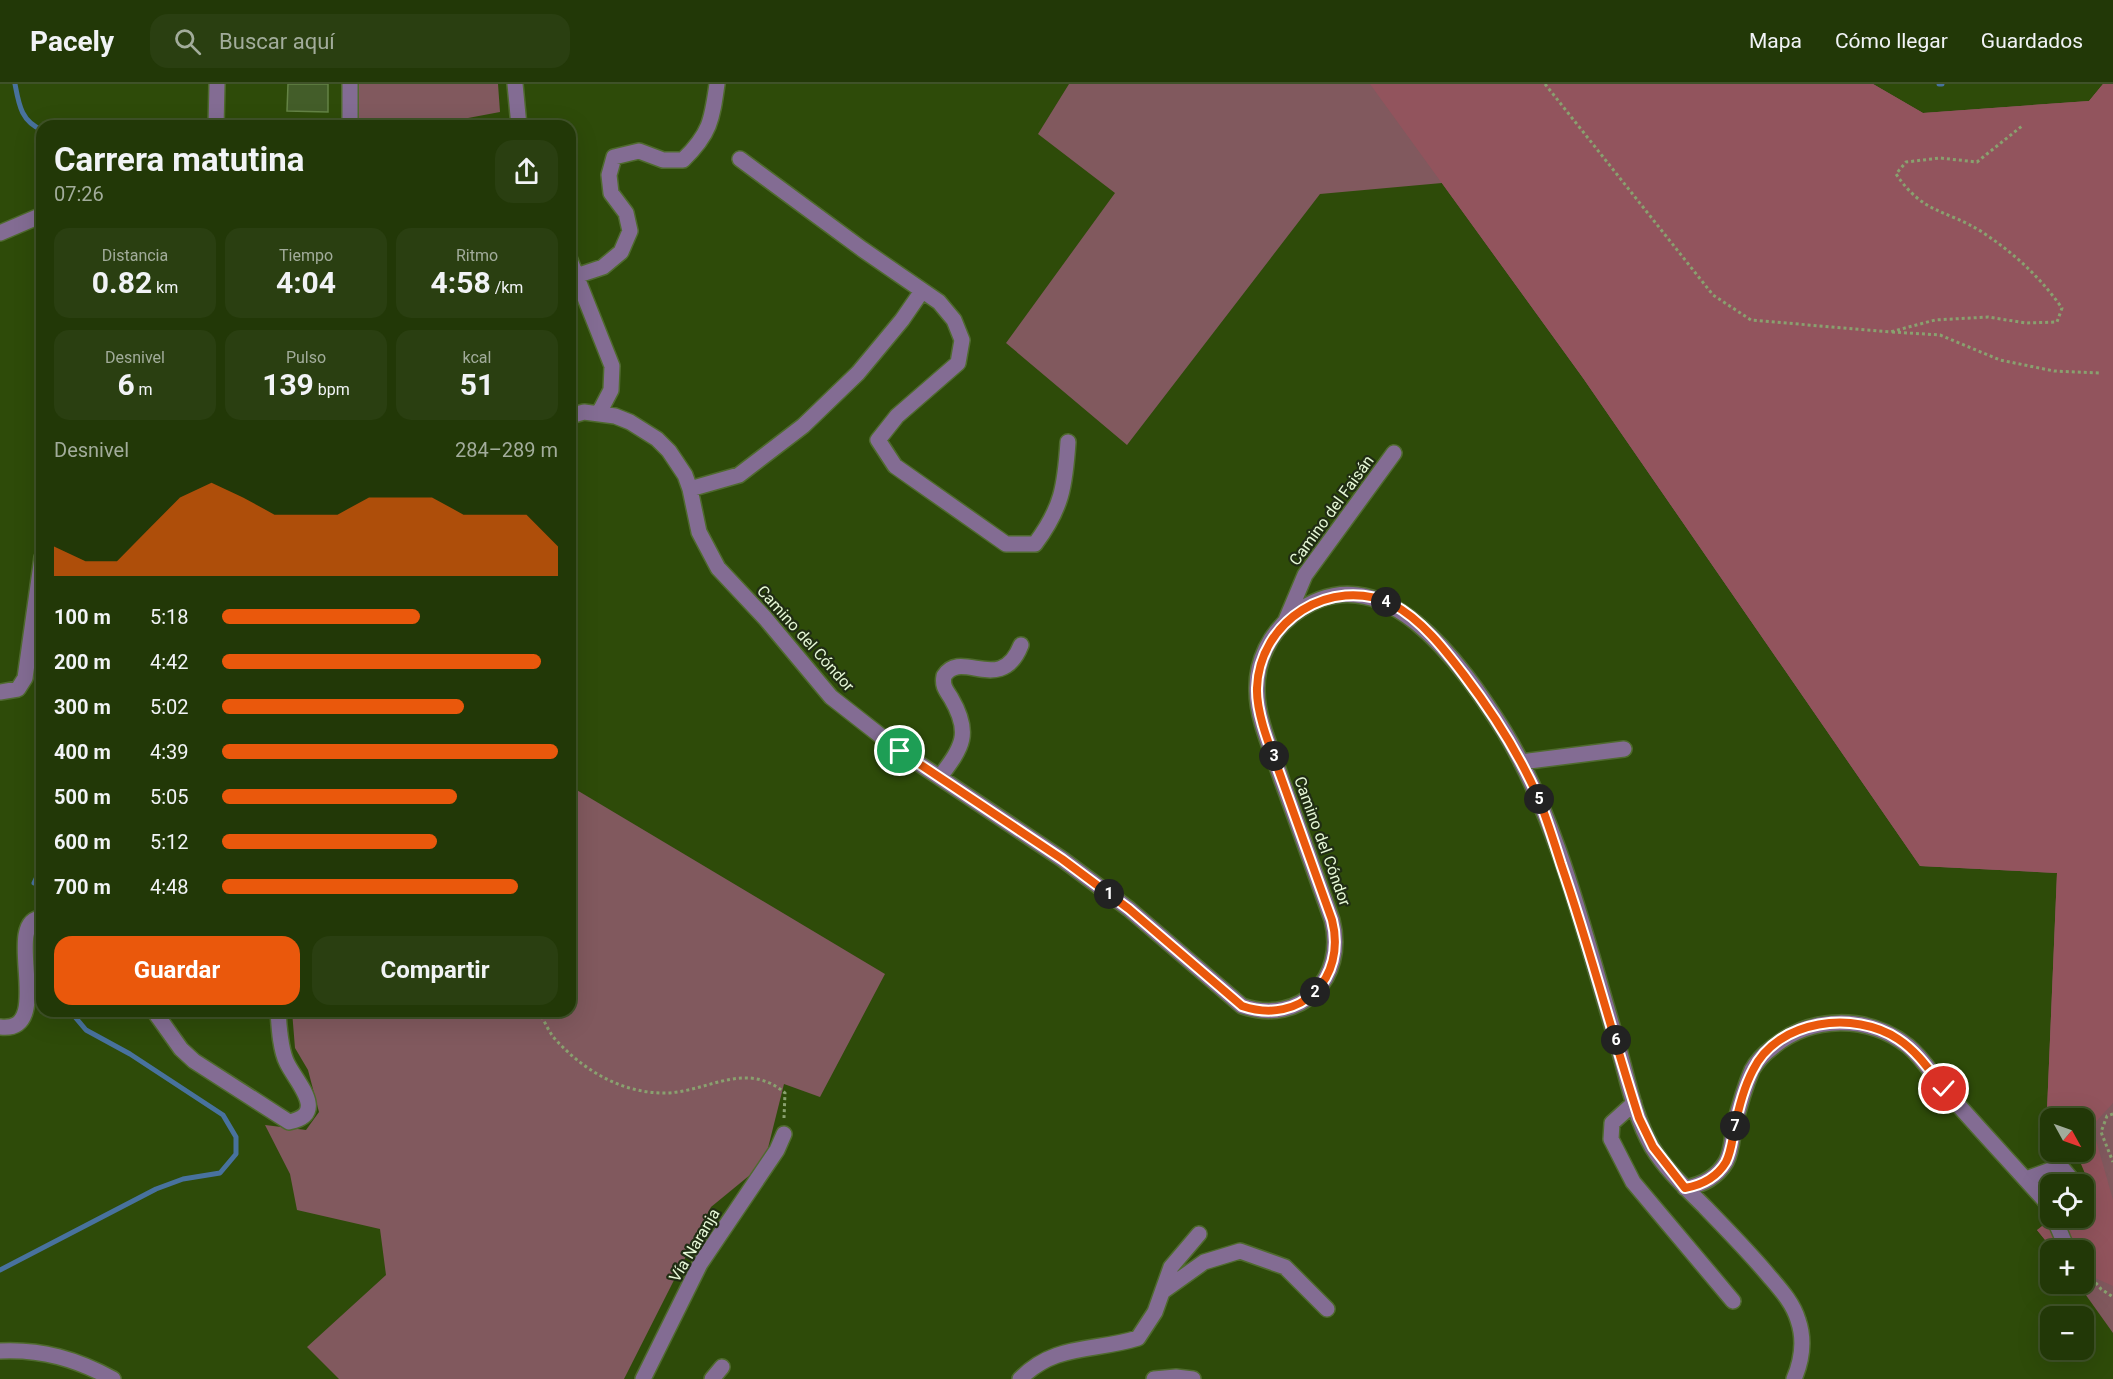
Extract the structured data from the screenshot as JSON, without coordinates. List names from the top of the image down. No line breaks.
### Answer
{"streets":{"street":["Camino del Faisán","Camino del Cóndor","Vía Naranja"]},"crossings":[["Camino del Faisán","Camino del Cóndor"]],"north":"bottom right","page":{"header":"Pacely","search":"Buscar aquí","nav":["Mapa","Cómo llegar","Guardados"],"heading":["Carrera matutina","07:26"],"stats":[["Distancia","0.82 km"],["Tiempo","4:04"],["Ritmo","4:58 /km"],["Desnivel","6 m"],["Pulso","139 bpm"],["kcal","51"]],"chart":["Desnivel","284–289 m"],"pins":["4","3","5","1","2","6","7"],"list":[{"name":"100 m","note":"5:18"},{"name":"200 m","note":"4:42"},{"name":"300 m","note":"5:02"},{"name":"400 m","note":"4:39"},{"name":"500 m","note":"5:05"},{"name":"600 m","note":"5:12"},{"name":"700 m","note":"4:48"}],"buttons":["Guardar","Compartir"],"map_buttons":["+","−"]}}
